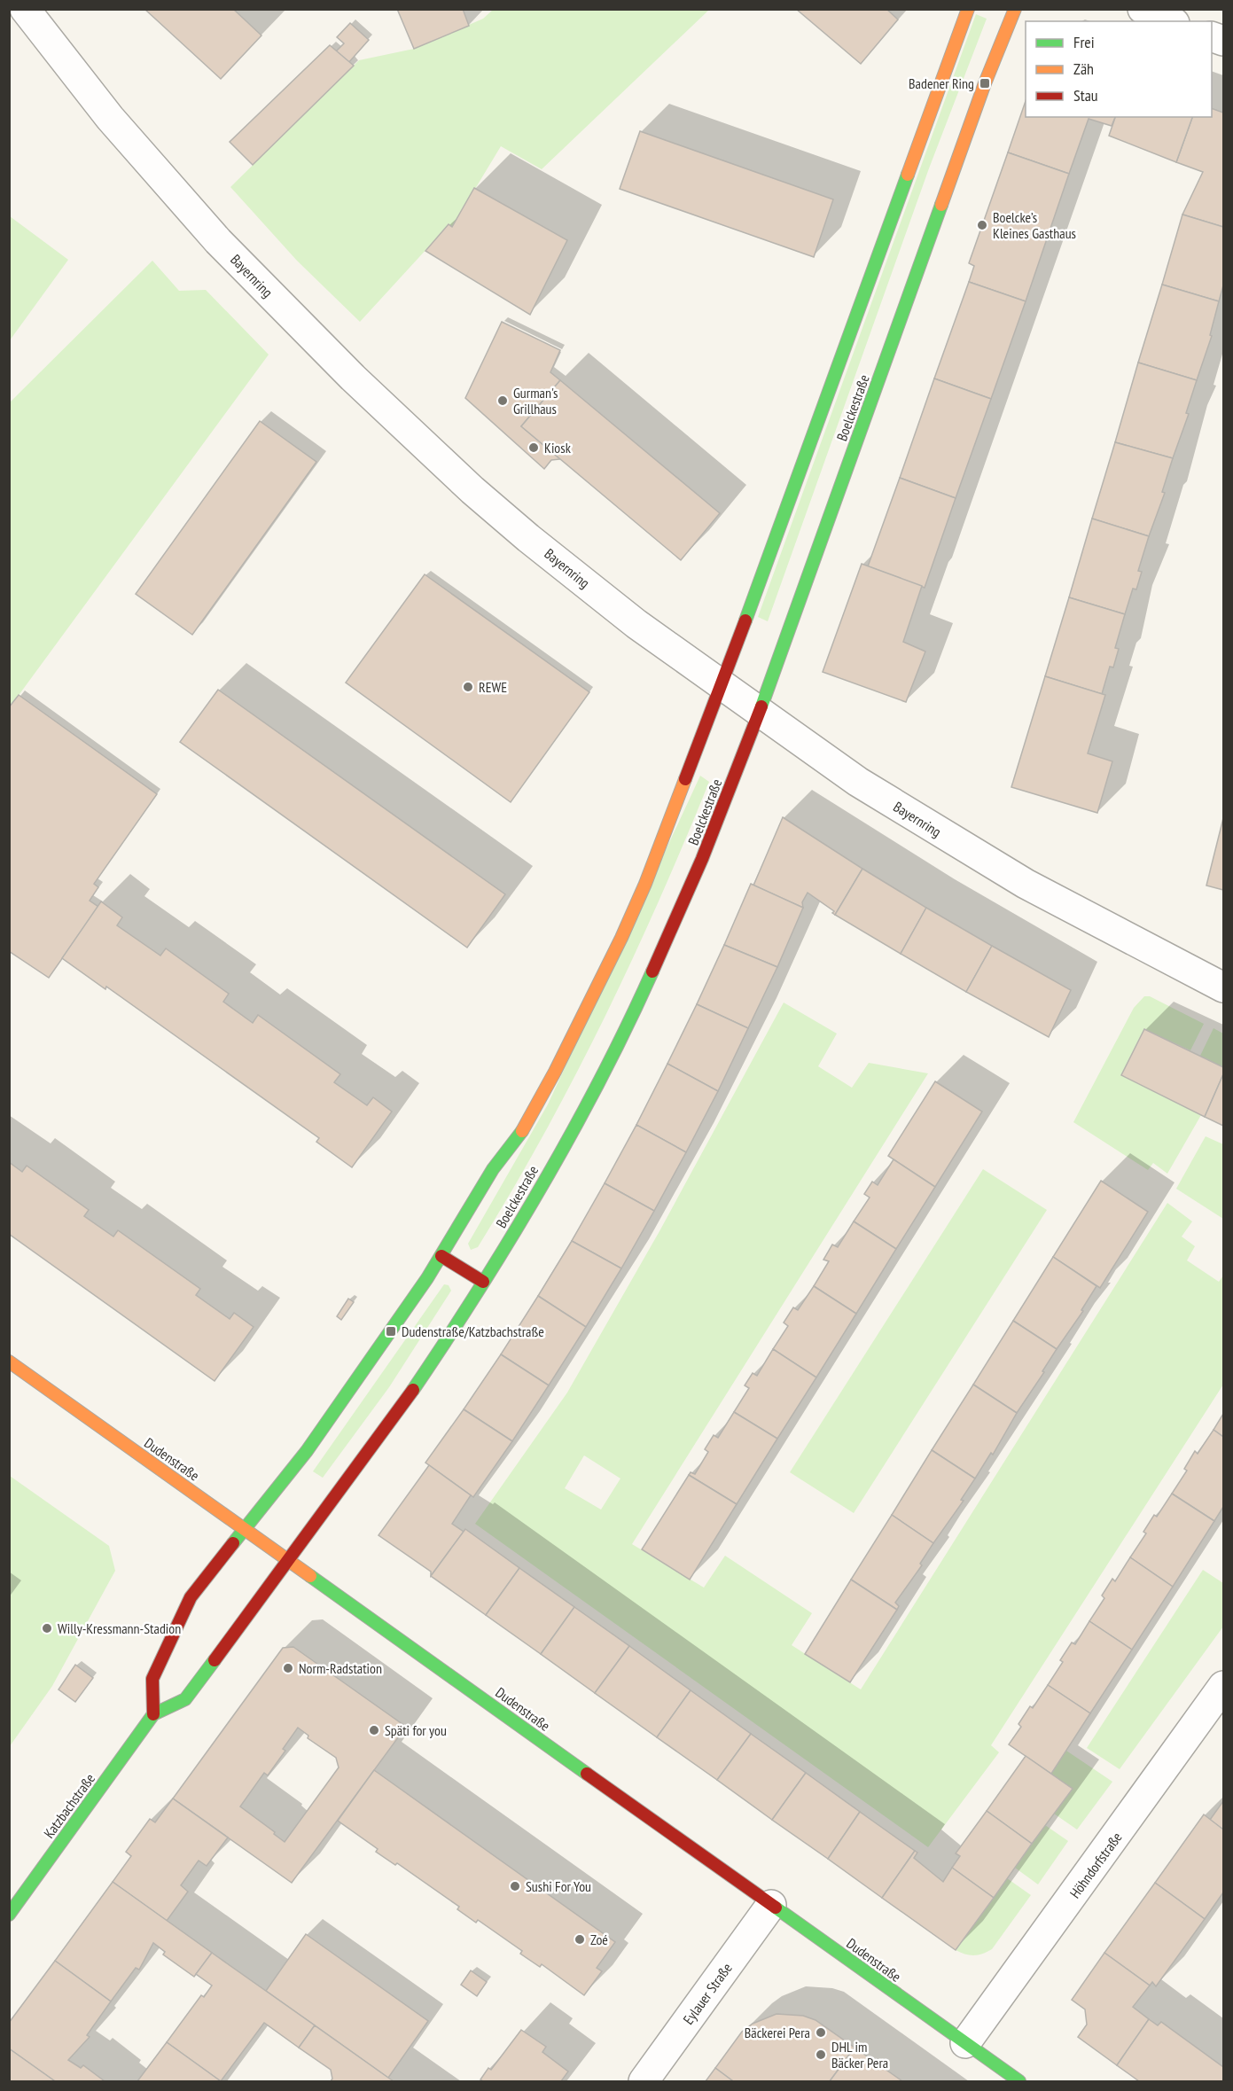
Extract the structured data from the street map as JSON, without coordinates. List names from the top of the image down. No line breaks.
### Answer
{"streets":{"main road":["Boelckestraße","Dudenstraße","Katzbachstraße"],"street":["Bayernring","Höhndorfstraße","Eylauer Straße"]},"crossings":[["Bayernring","Boelckestraße"],["Boelckestraße","Dudenstraße"],["Boelckestraße","Katzbachstraße"],["Dudenstraße","Katzbachstraße"],["Dudenstraße","Höhndorfstraße"],["Dudenstraße","Eylauer Straße"]],"places":{"transit":["Badener Ring","Dudenstraße/Katzbachstraße"],"other":["Boelcke’s Kleines Gasthaus","Gurman's Grillhaus","Kiosk","REWE","Willy-Kressmann-Stadion","Norm-Radstation","Späti for you","Sushi For You","Zoé","Bäckerei Pera","DHL im Bäcker Pera"]},"legend":["Frei","Zäh","Stau"]}
